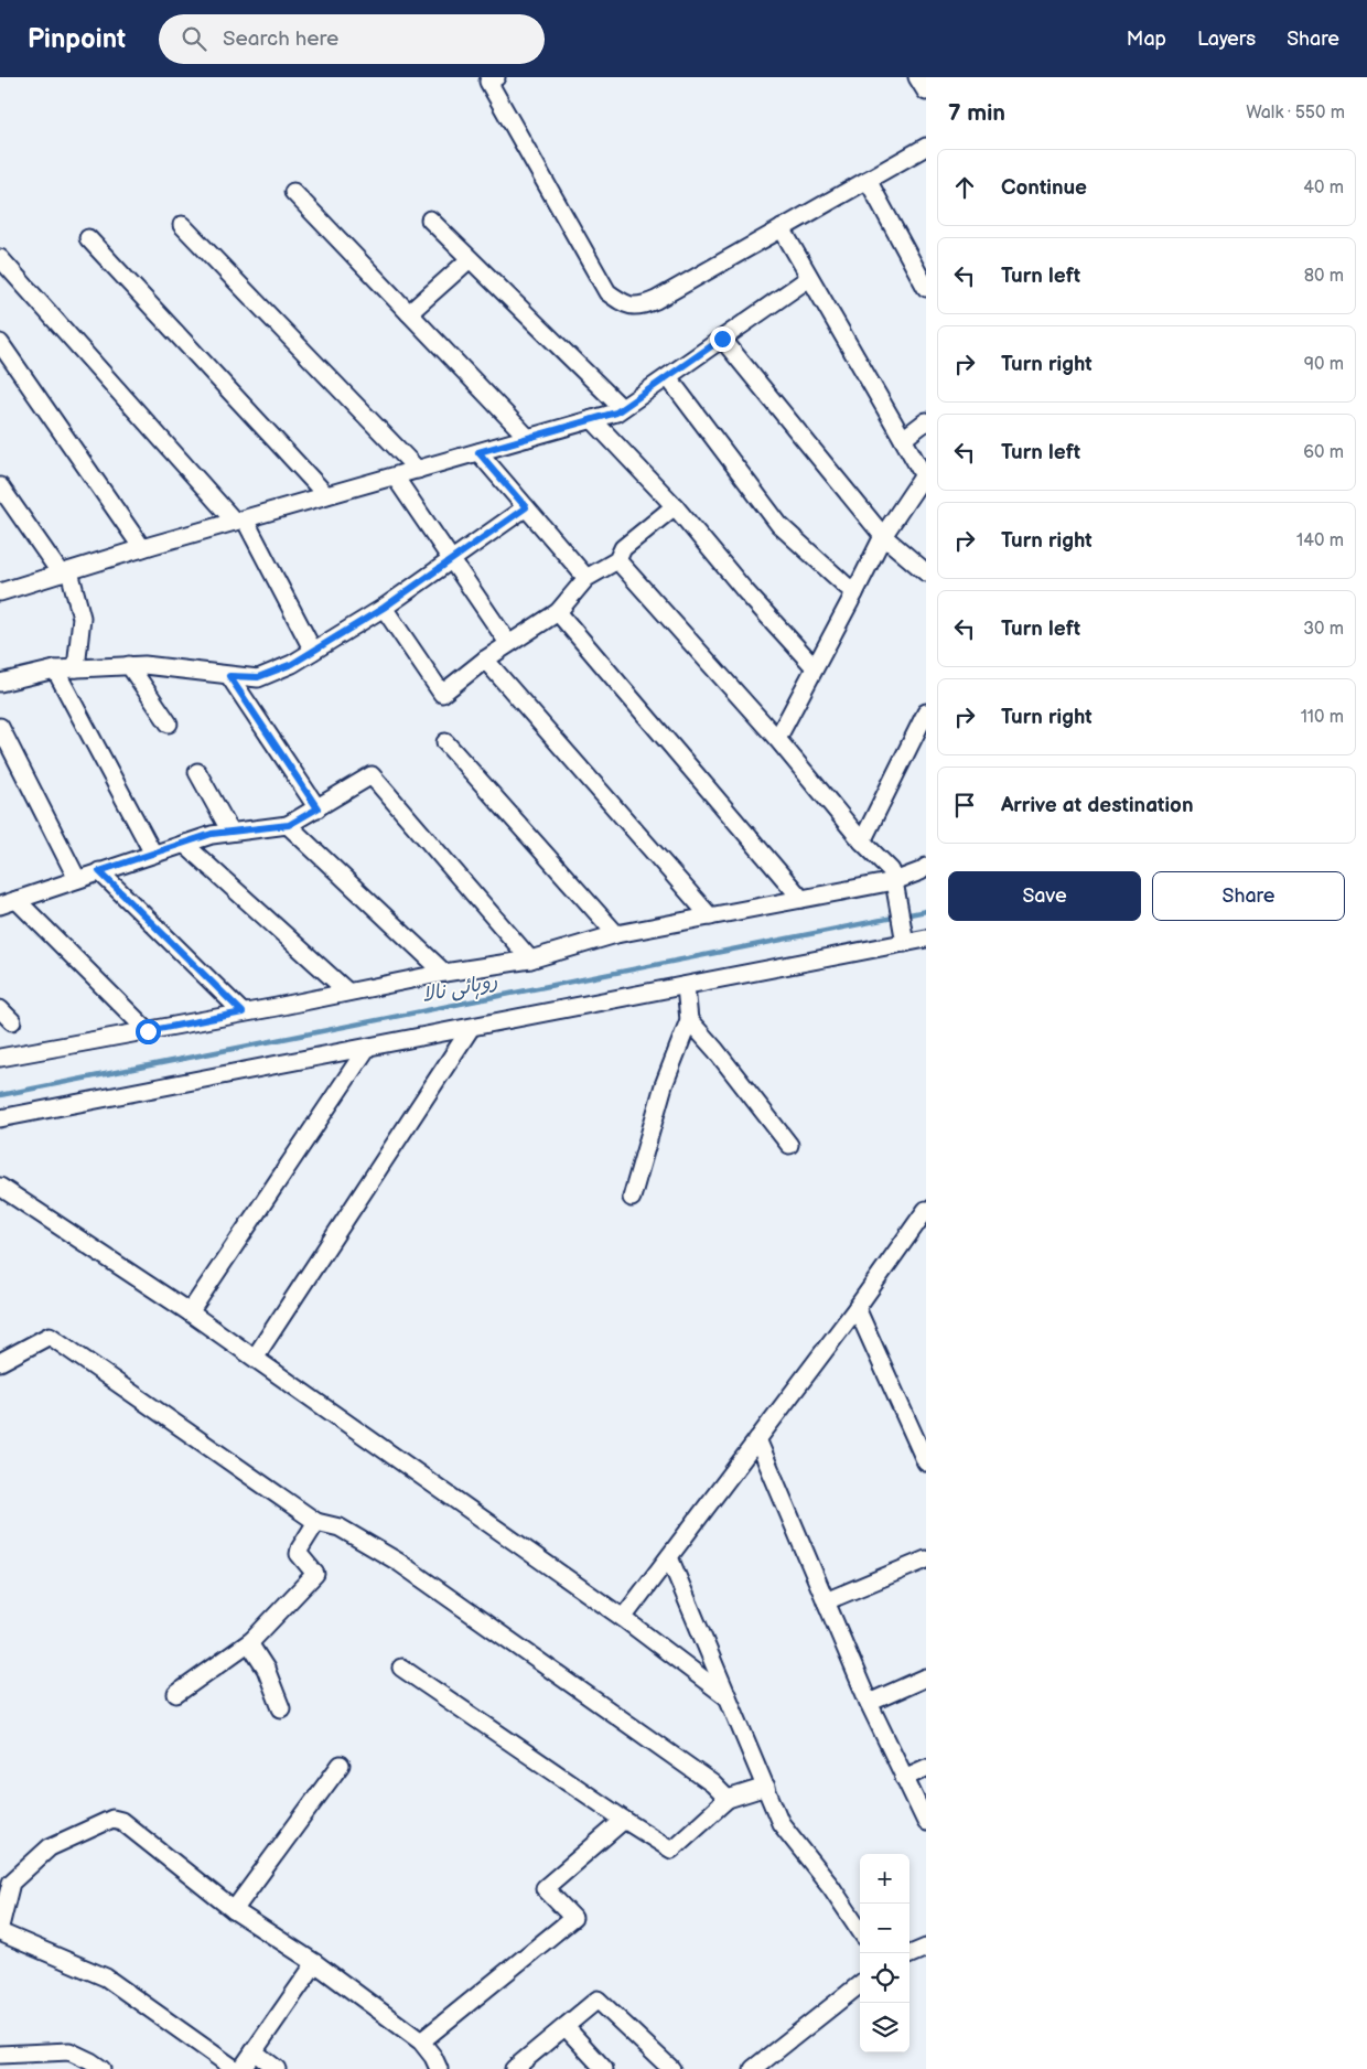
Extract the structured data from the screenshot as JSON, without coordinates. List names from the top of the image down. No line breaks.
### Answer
{"water":["روہائی نالا"],"page":{"header":"Pinpoint","search":"Search here","nav":["Map","Layers","Share"],"heading":["7 min","Walk · 550 m"],"list":[["Continue","40 m"],["Turn left","80 m"],["Turn right","90 m"],["Turn left","60 m"],["Turn right","140 m"],["Turn left","30 m"],["Turn right","110 m"],"Arrive at destination"],"buttons":["Save","Share"],"map_buttons":["+","−"]}}
